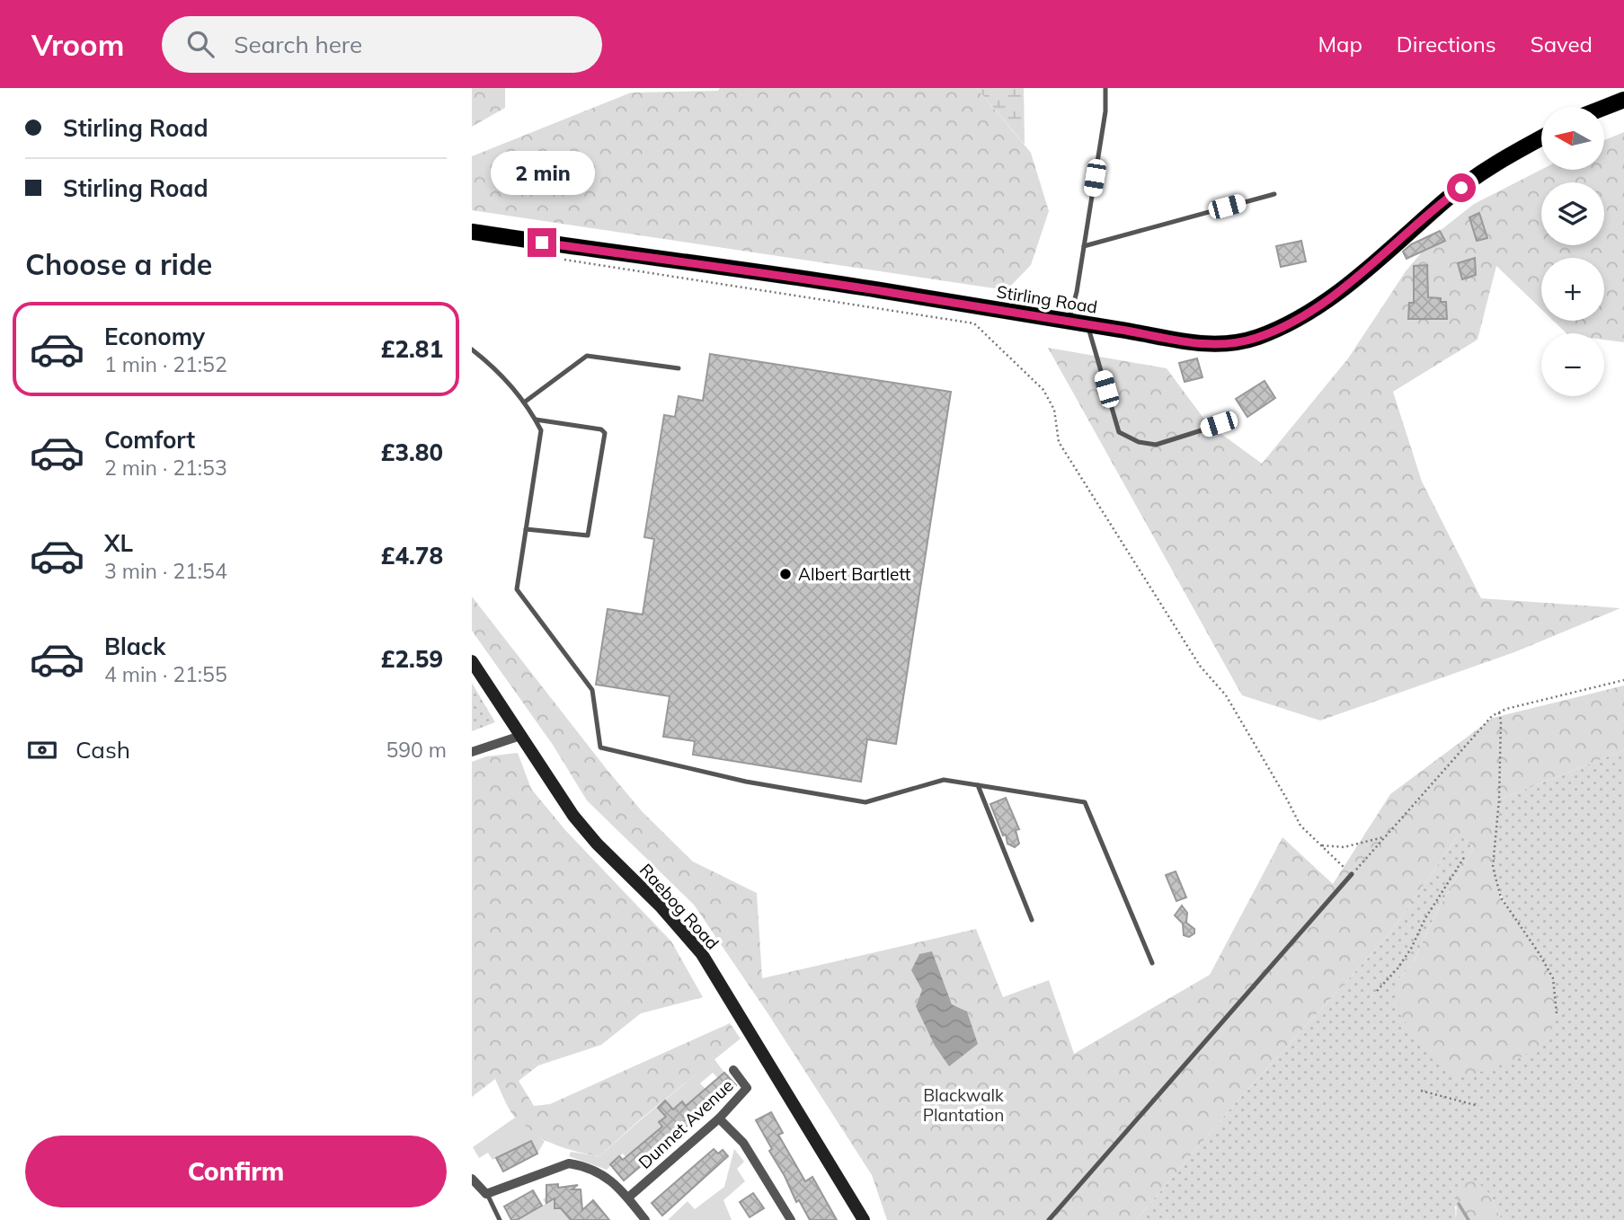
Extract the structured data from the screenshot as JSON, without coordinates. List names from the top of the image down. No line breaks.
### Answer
{"streets":{"main road":["Stirling Road","Raebog Road"],"street":["Dunnet Avenue"]},"parks":["Blackwalk Plantation"],"places":["Albert Bartlett"],"north":"left","page":{"header":"Vroom","search":"Search here","nav":["Map","Directions","Saved"],"banner":["Stirling Road","Stirling Road"],"map_buttons":["+","−"],"bubble":"2 min","heading":"Choose a ride","list":[{"name":"Economy","note":"1 min · 21:52","value":"£2.81"},{"name":"Comfort","note":"2 min · 21:53","value":"£3.80"},{"name":"XL","note":"3 min · 21:54","value":"£4.78"},{"name":"Black","note":"4 min · 21:55","value":"£2.59"}],"pay":["Cash","590 m"],"buttons":"Confirm"}}
